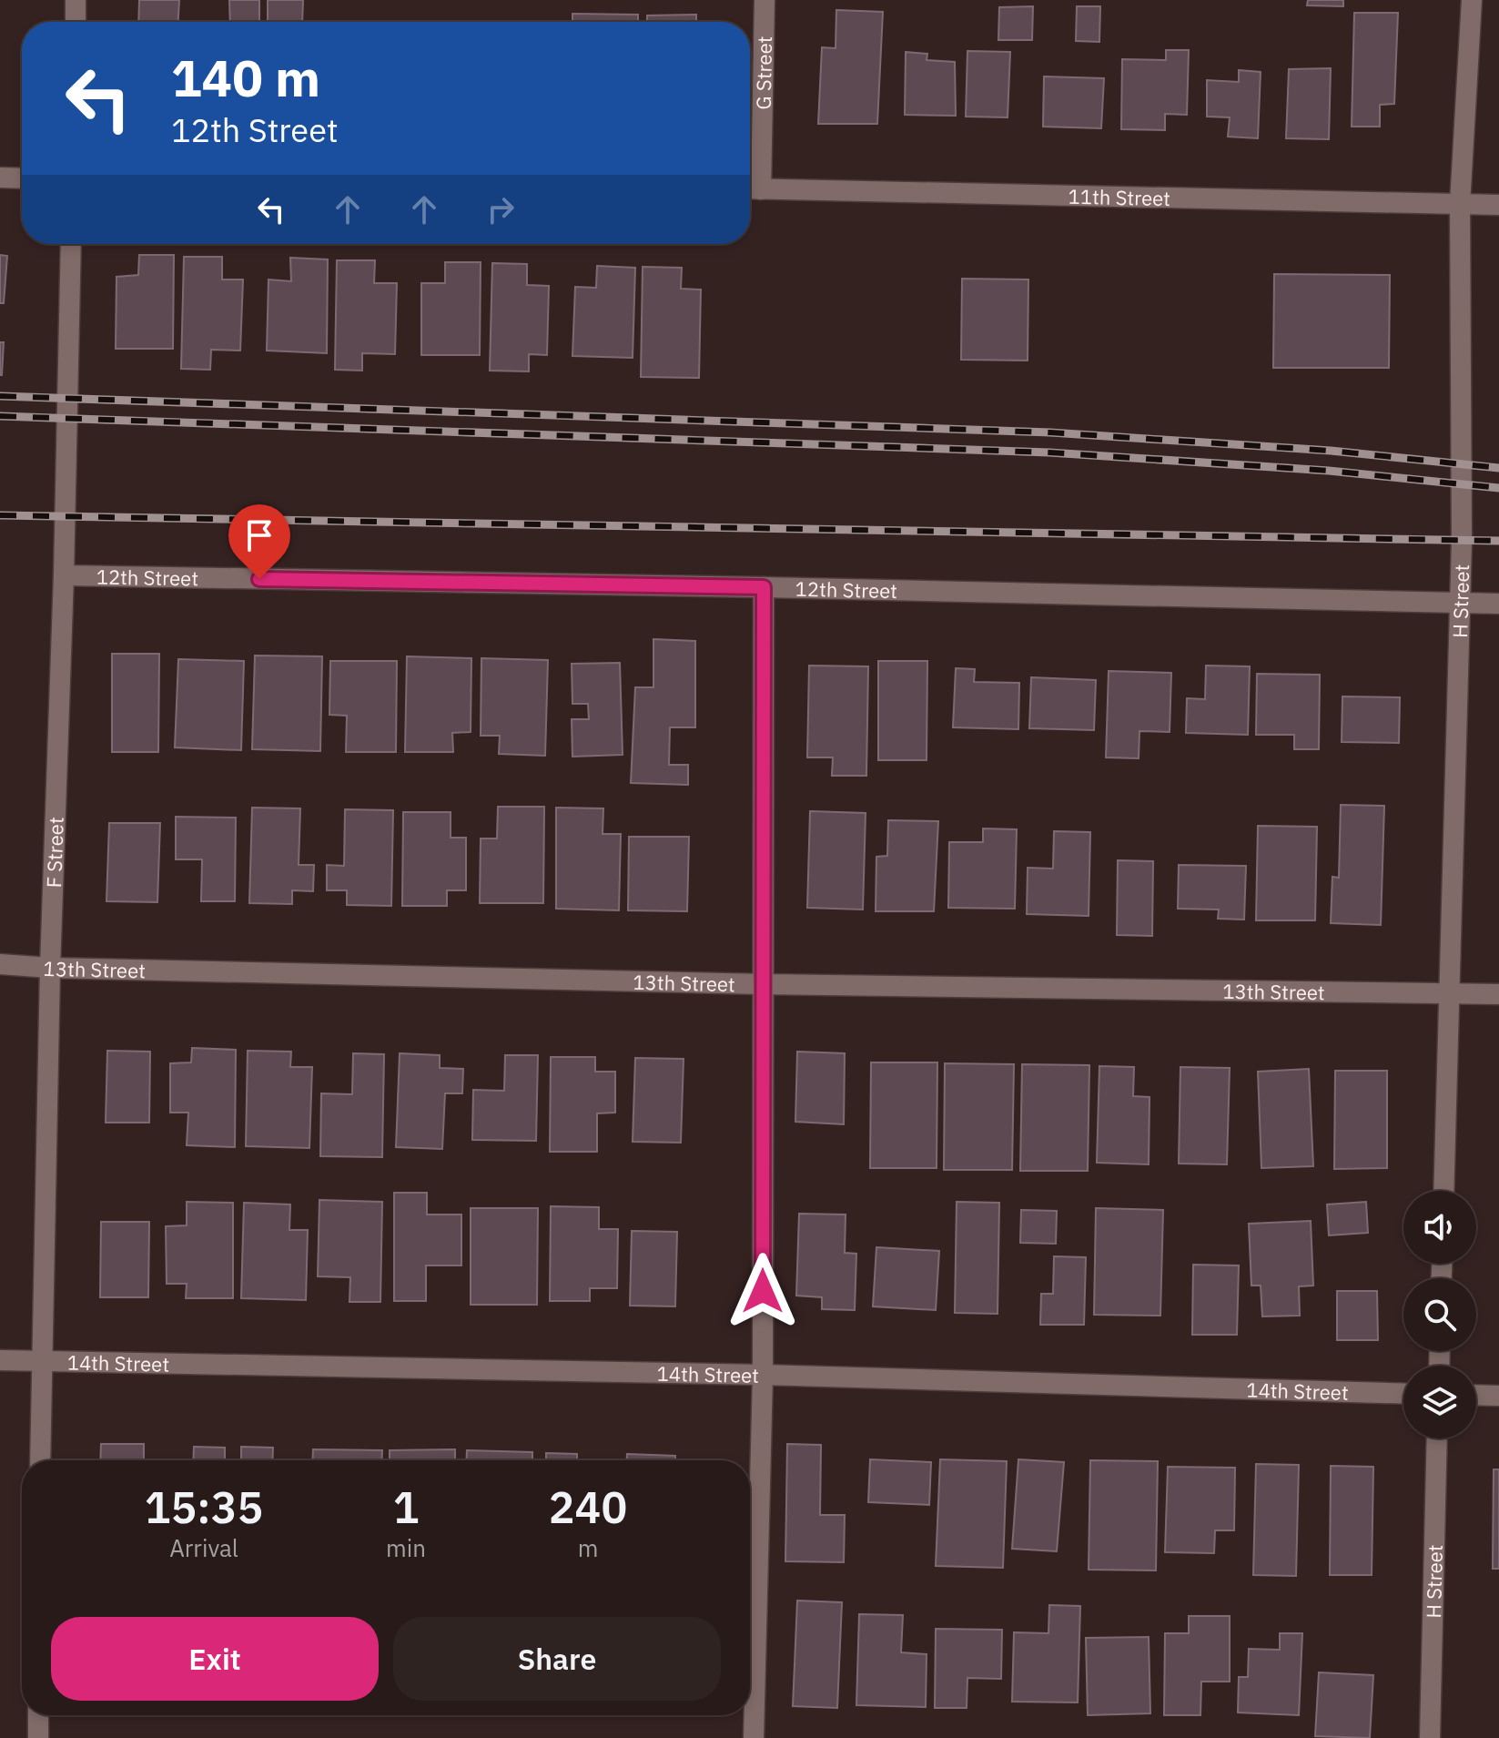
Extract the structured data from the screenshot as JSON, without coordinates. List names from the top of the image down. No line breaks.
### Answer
{"streets":{"street":["G Street","11th Street","12th Street","H Street","F Street","13th Street","14th Street"]},"crossings":[["G Street","11th Street"],["11th Street","H Street"],["12th Street","H Street"],["12th Street","F Street"],["H Street","13th Street"],["F Street","13th Street"],["F Street","14th Street"]],"page":{"turn":["140 m","12th Street"],"eta":["15:35","Arrival","1","min","240","m"],"buttons":["Exit","Share"]}}
